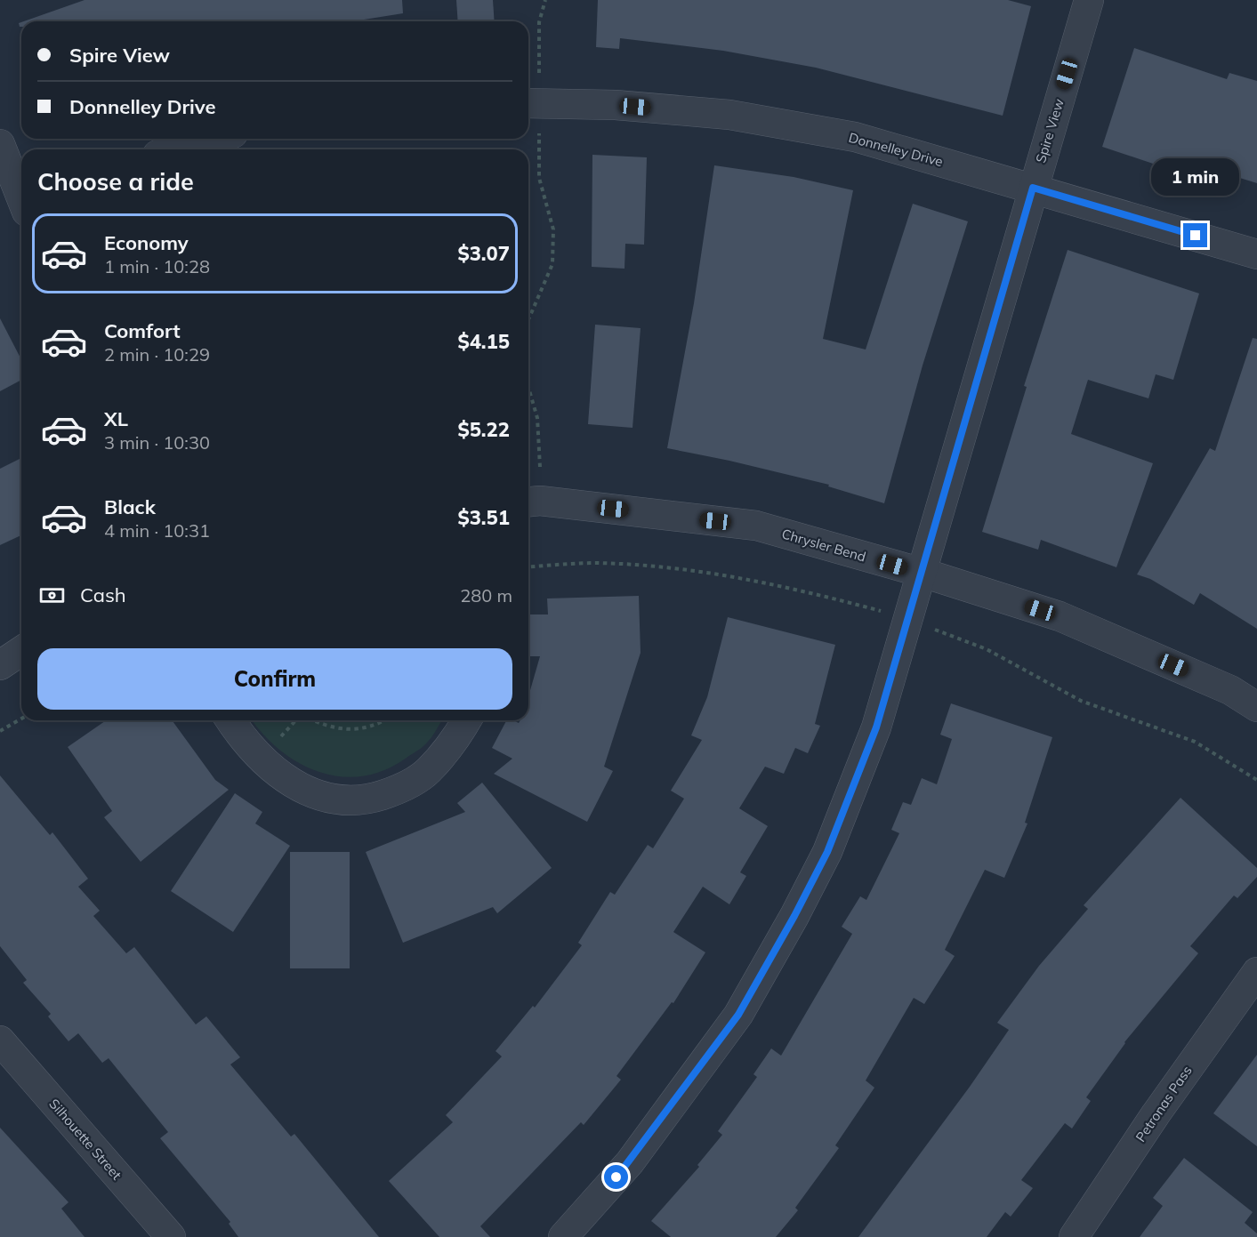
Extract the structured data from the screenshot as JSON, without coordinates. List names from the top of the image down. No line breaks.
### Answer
{"streets":{"street":["Spire View","Donnelley Drive","Chrysler Bend","Petronas Pass","Silhouette Street"]},"crossings":[["Spire View","Donnelley Drive"],["Spire View","Chrysler Bend"]],"page":{"banner":["Spire View","Donnelley Drive"],"heading":"Choose a ride","bubble":"1 min","list":[{"name":"Economy","note":"1 min · 10:28","value":"$3.07"},{"name":"Comfort","note":"2 min · 10:29","value":"$4.15"},{"name":"XL","note":"3 min · 10:30","value":"$5.22"},{"name":"Black","note":"4 min · 10:31","value":"$3.51"}],"pay":["Cash","280 m"],"buttons":"Confirm"}}
